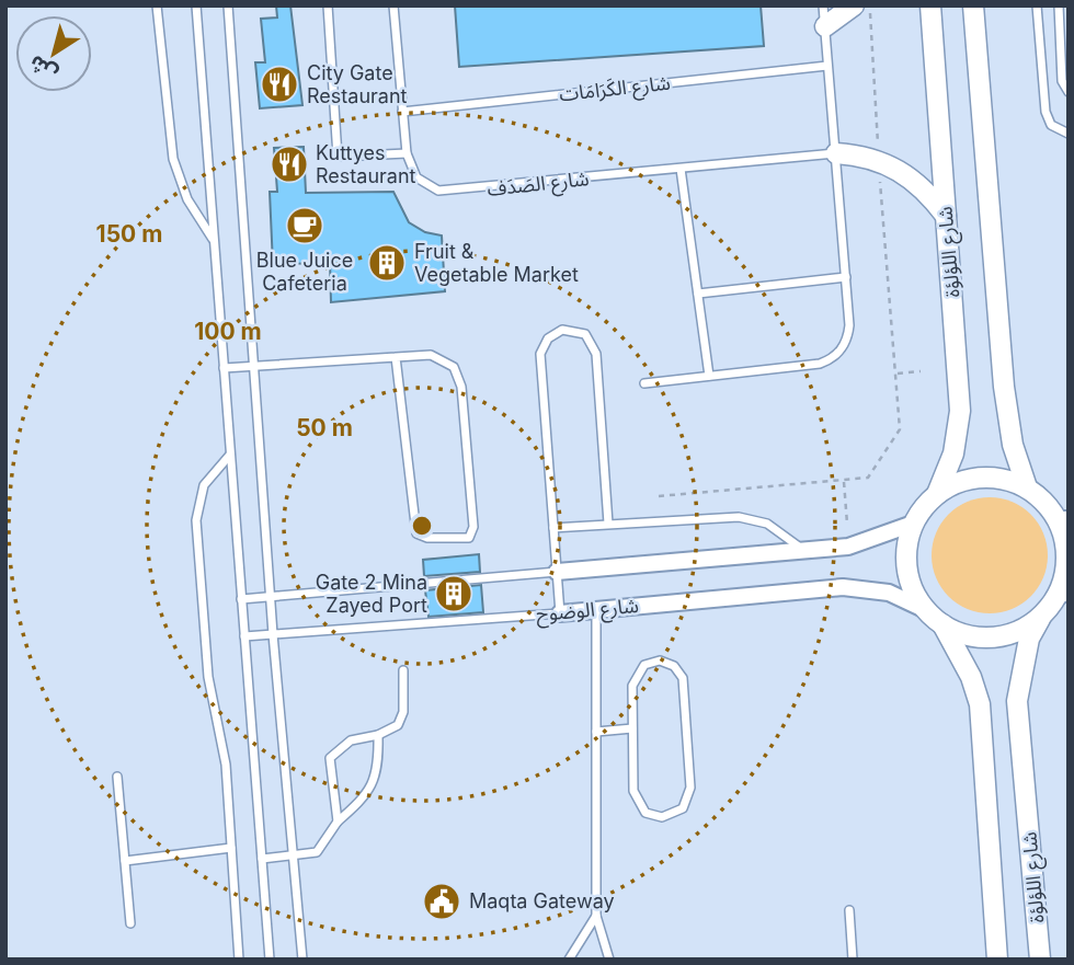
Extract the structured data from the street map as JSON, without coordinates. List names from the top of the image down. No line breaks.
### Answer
{"streets":{"street":["شارع اللؤلؤة","شارع الوضوح"],"lane":["شارع الكَرَامَات","شارع الصَدَف"]},"crossings":[["شارع الكَرَامَات","شارع الصَدَف"],["شارع اللؤلؤة","شارع الوضوح"]],"places":{"restaurant":["City Gate Restaurant","Kuttyes Restaurant"],"cafe":["Blue Juice Cafeteria"],"building":["Fruit & Vegetable Market","Gate 2 Mina Zayed Port"],"public building":["Maqta Gateway"]},"north":"bottom left","rings":["150 m","100 m","50 m"]}
